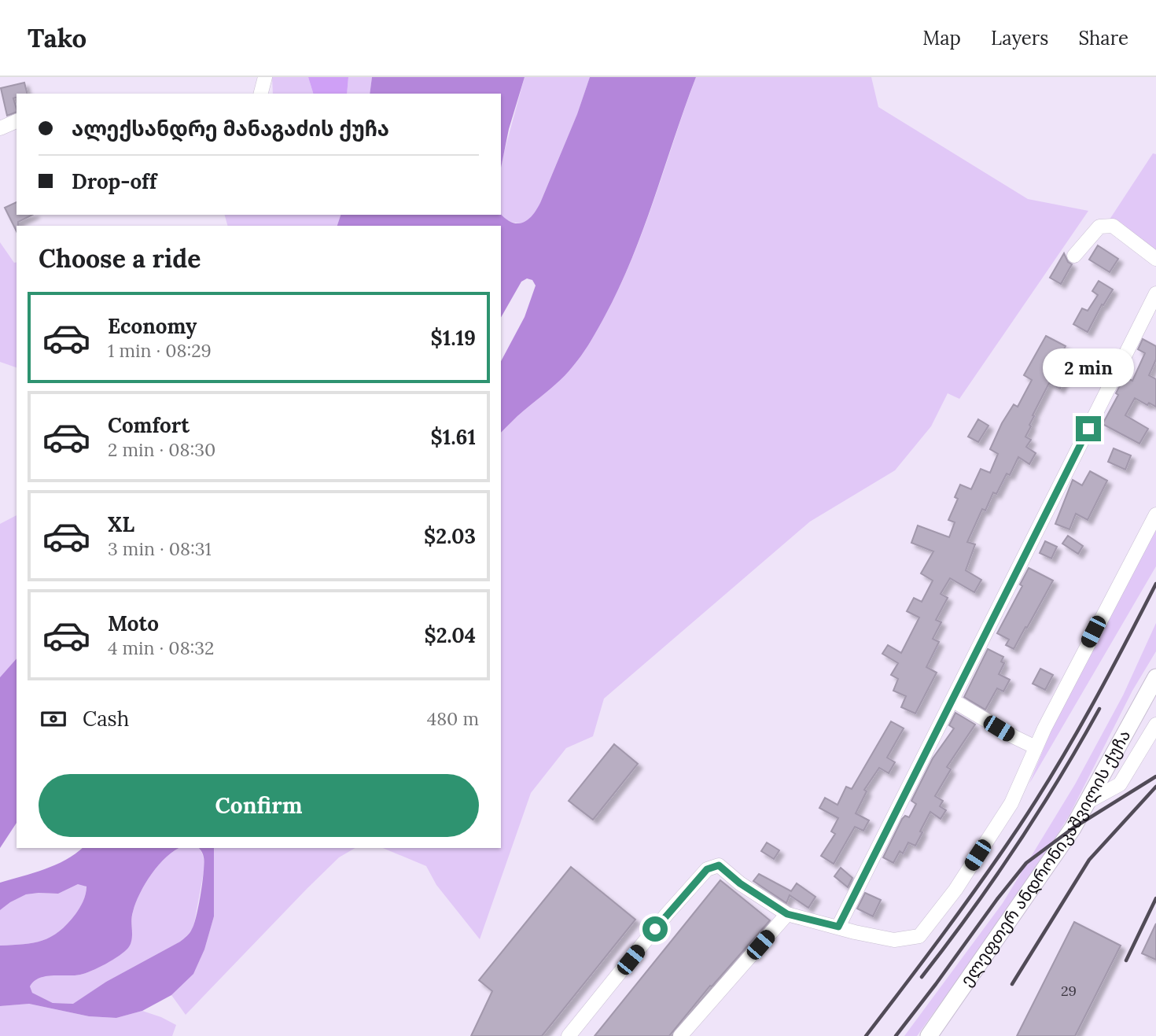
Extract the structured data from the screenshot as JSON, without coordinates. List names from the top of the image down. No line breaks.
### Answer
{"streets":{"main road":["ელეფთერ ანდრონიკაშვილის ქუჩა"]},"house_numbers":["29"],"page":{"header":"Tako","nav":["Map","Layers","Share"],"banner":["ალექსანდრე მანაგაძის ქუჩა","Drop-off"],"heading":"Choose a ride","list":[{"name":"Economy","note":"1 min · 08:29","value":"$1.19"},{"name":"Comfort","note":"2 min · 08:30","value":"$1.61"},{"name":"XL","note":"3 min · 08:31","value":"$2.03"},{"name":"Moto","note":"4 min · 08:32","value":"$2.04"}],"bubble":"2 min","pay":["Cash","480 m"],"buttons":"Confirm"}}
